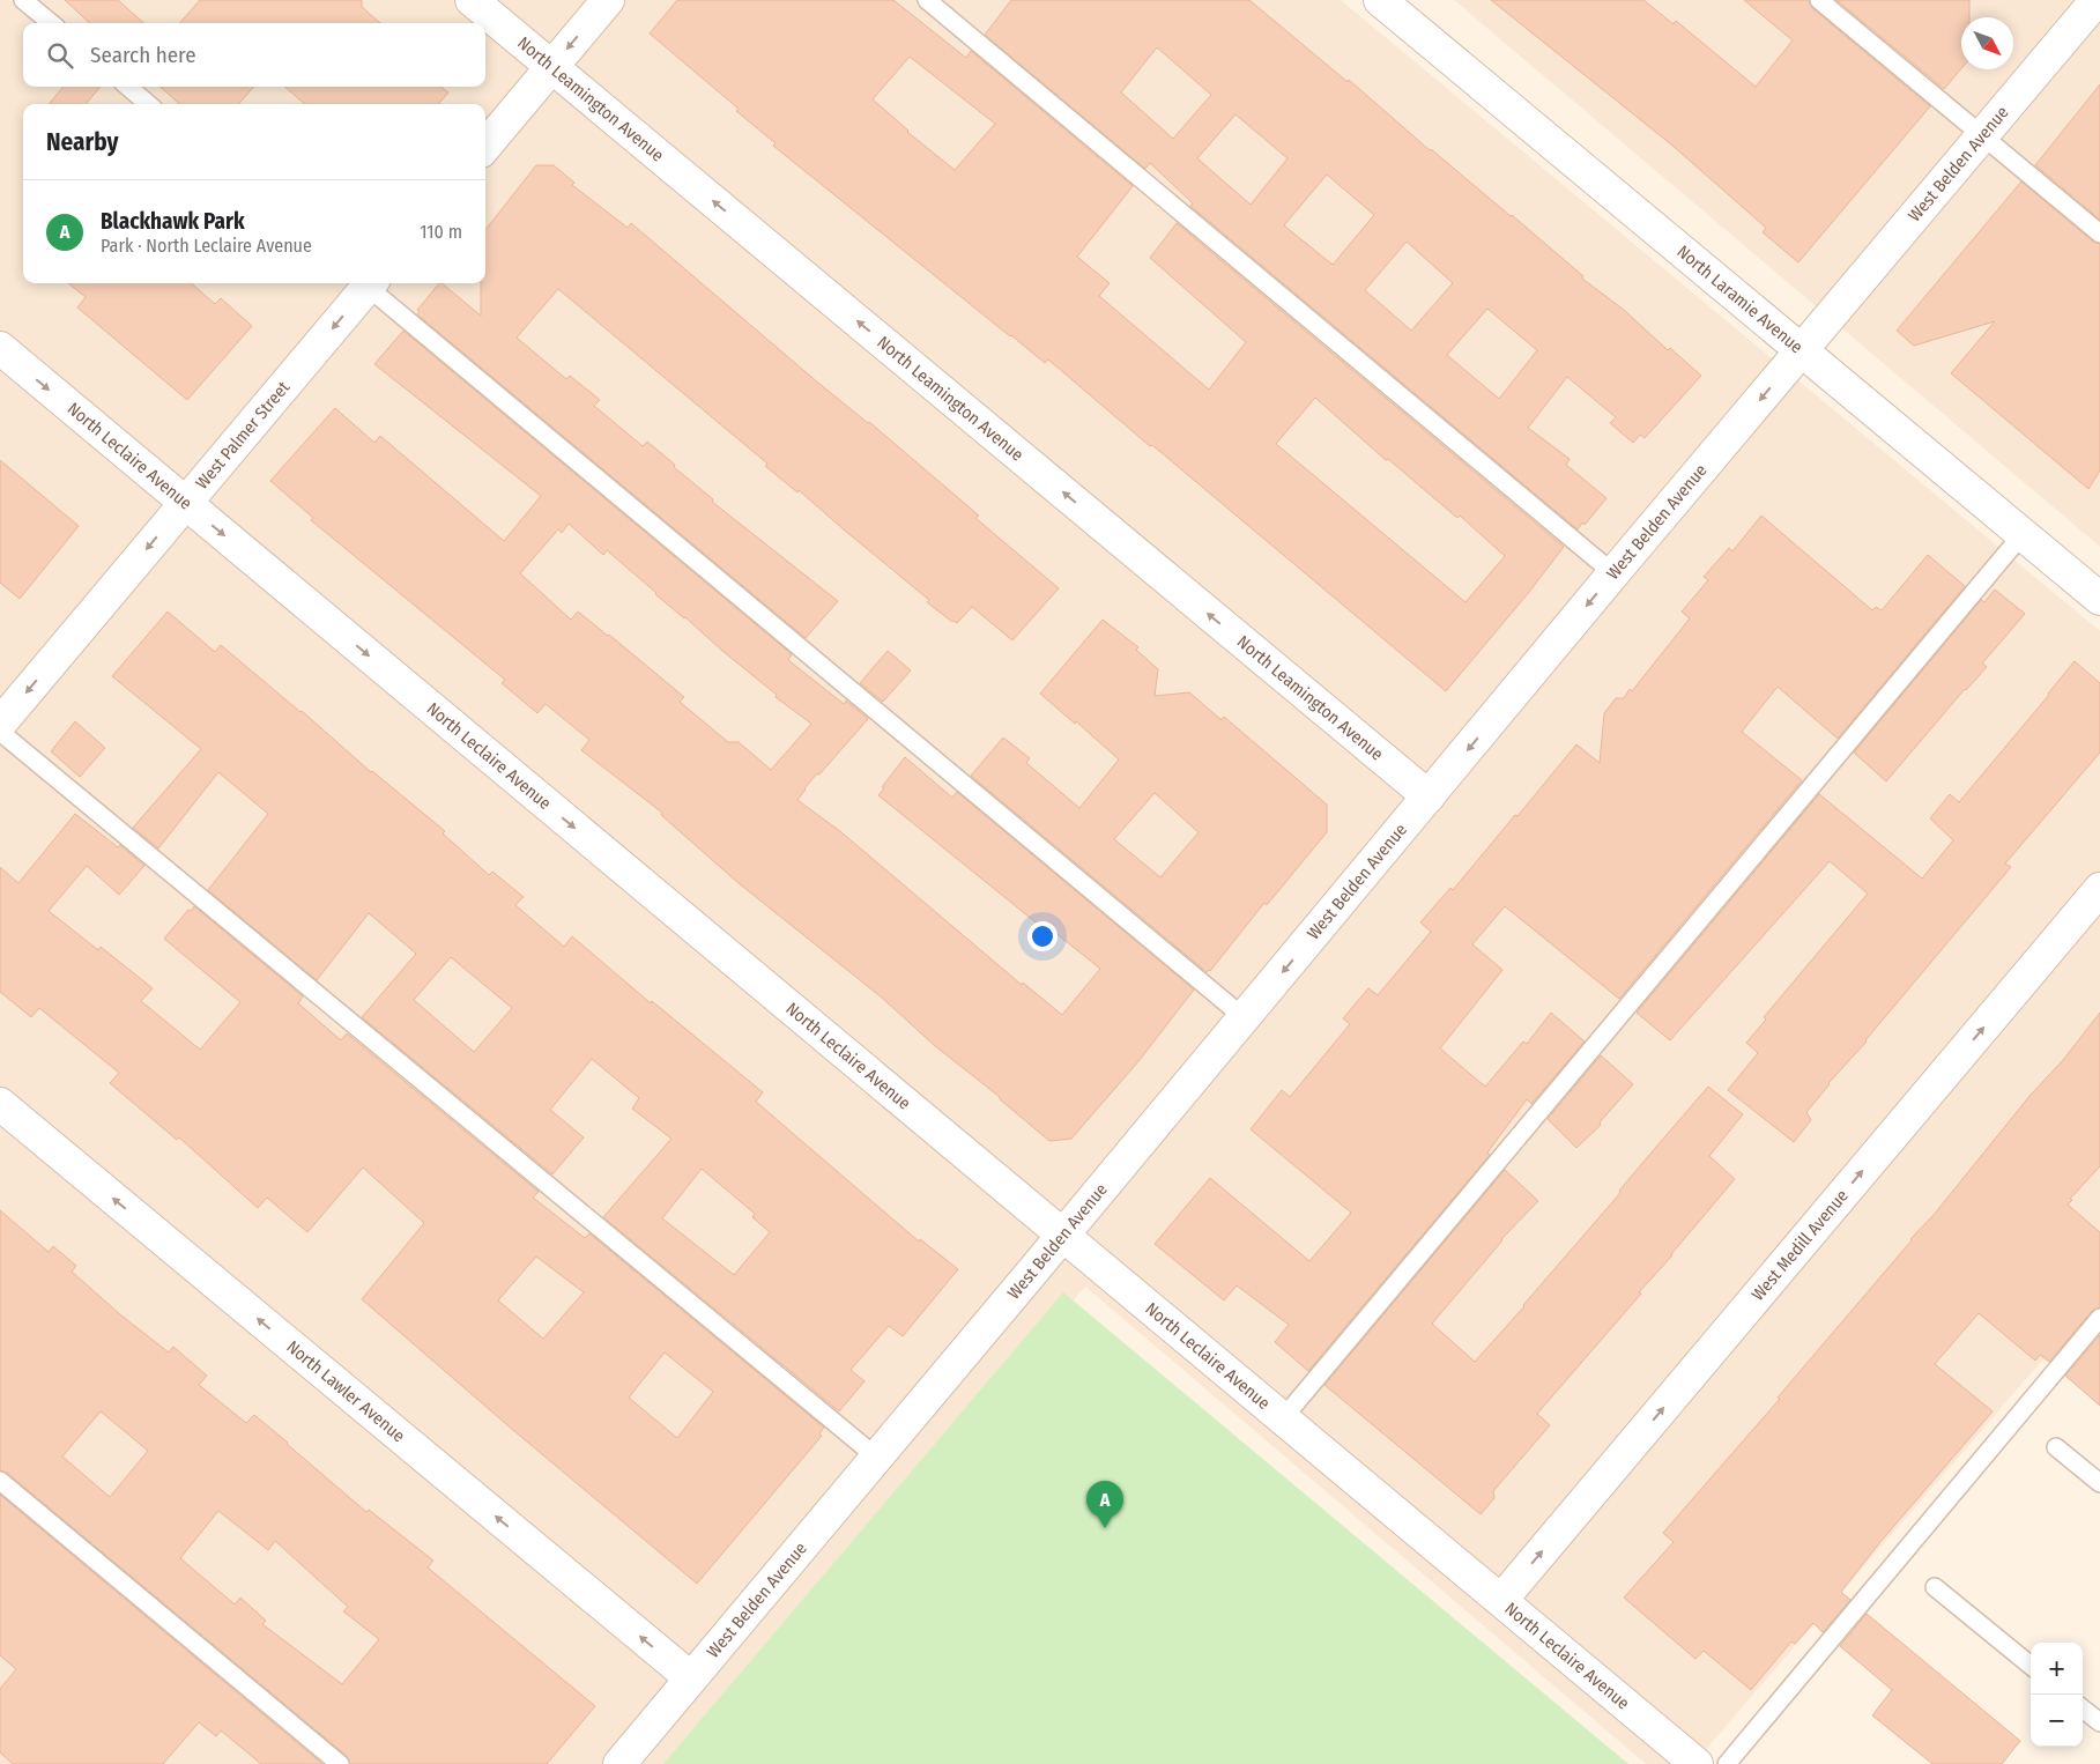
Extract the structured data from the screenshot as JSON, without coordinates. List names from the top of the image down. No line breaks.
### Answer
{"streets":{"street":["North Leamington Avenue","West Belden Avenue","North Laramie Avenue","West Palmer Street","North Leclaire Avenue","West Medill Avenue","North Lawler Avenue"]},"crossings":[["North Leamington Avenue","West Belden Avenue"],["West Belden Avenue","North Laramie Avenue"],["West Belden Avenue","North Leclaire Avenue"],["West Belden Avenue","North Lawler Avenue"],["West Palmer Street","North Leclaire Avenue"],["North Leclaire Avenue","West Medill Avenue"]],"one_way":["North Leamington Avenue","West Belden Avenue","West Palmer Street","North Leclaire Avenue","West Medill Avenue","North Lawler Avenue"],"north":"bottom right","page":{"search":"Search here","heading":"Nearby","list":[{"mark":"A","name":"Blackhawk Park","note":"Park · North Leclaire Avenue","value":"110 m"}],"pins":"A","map_buttons":["+","−"]}}
